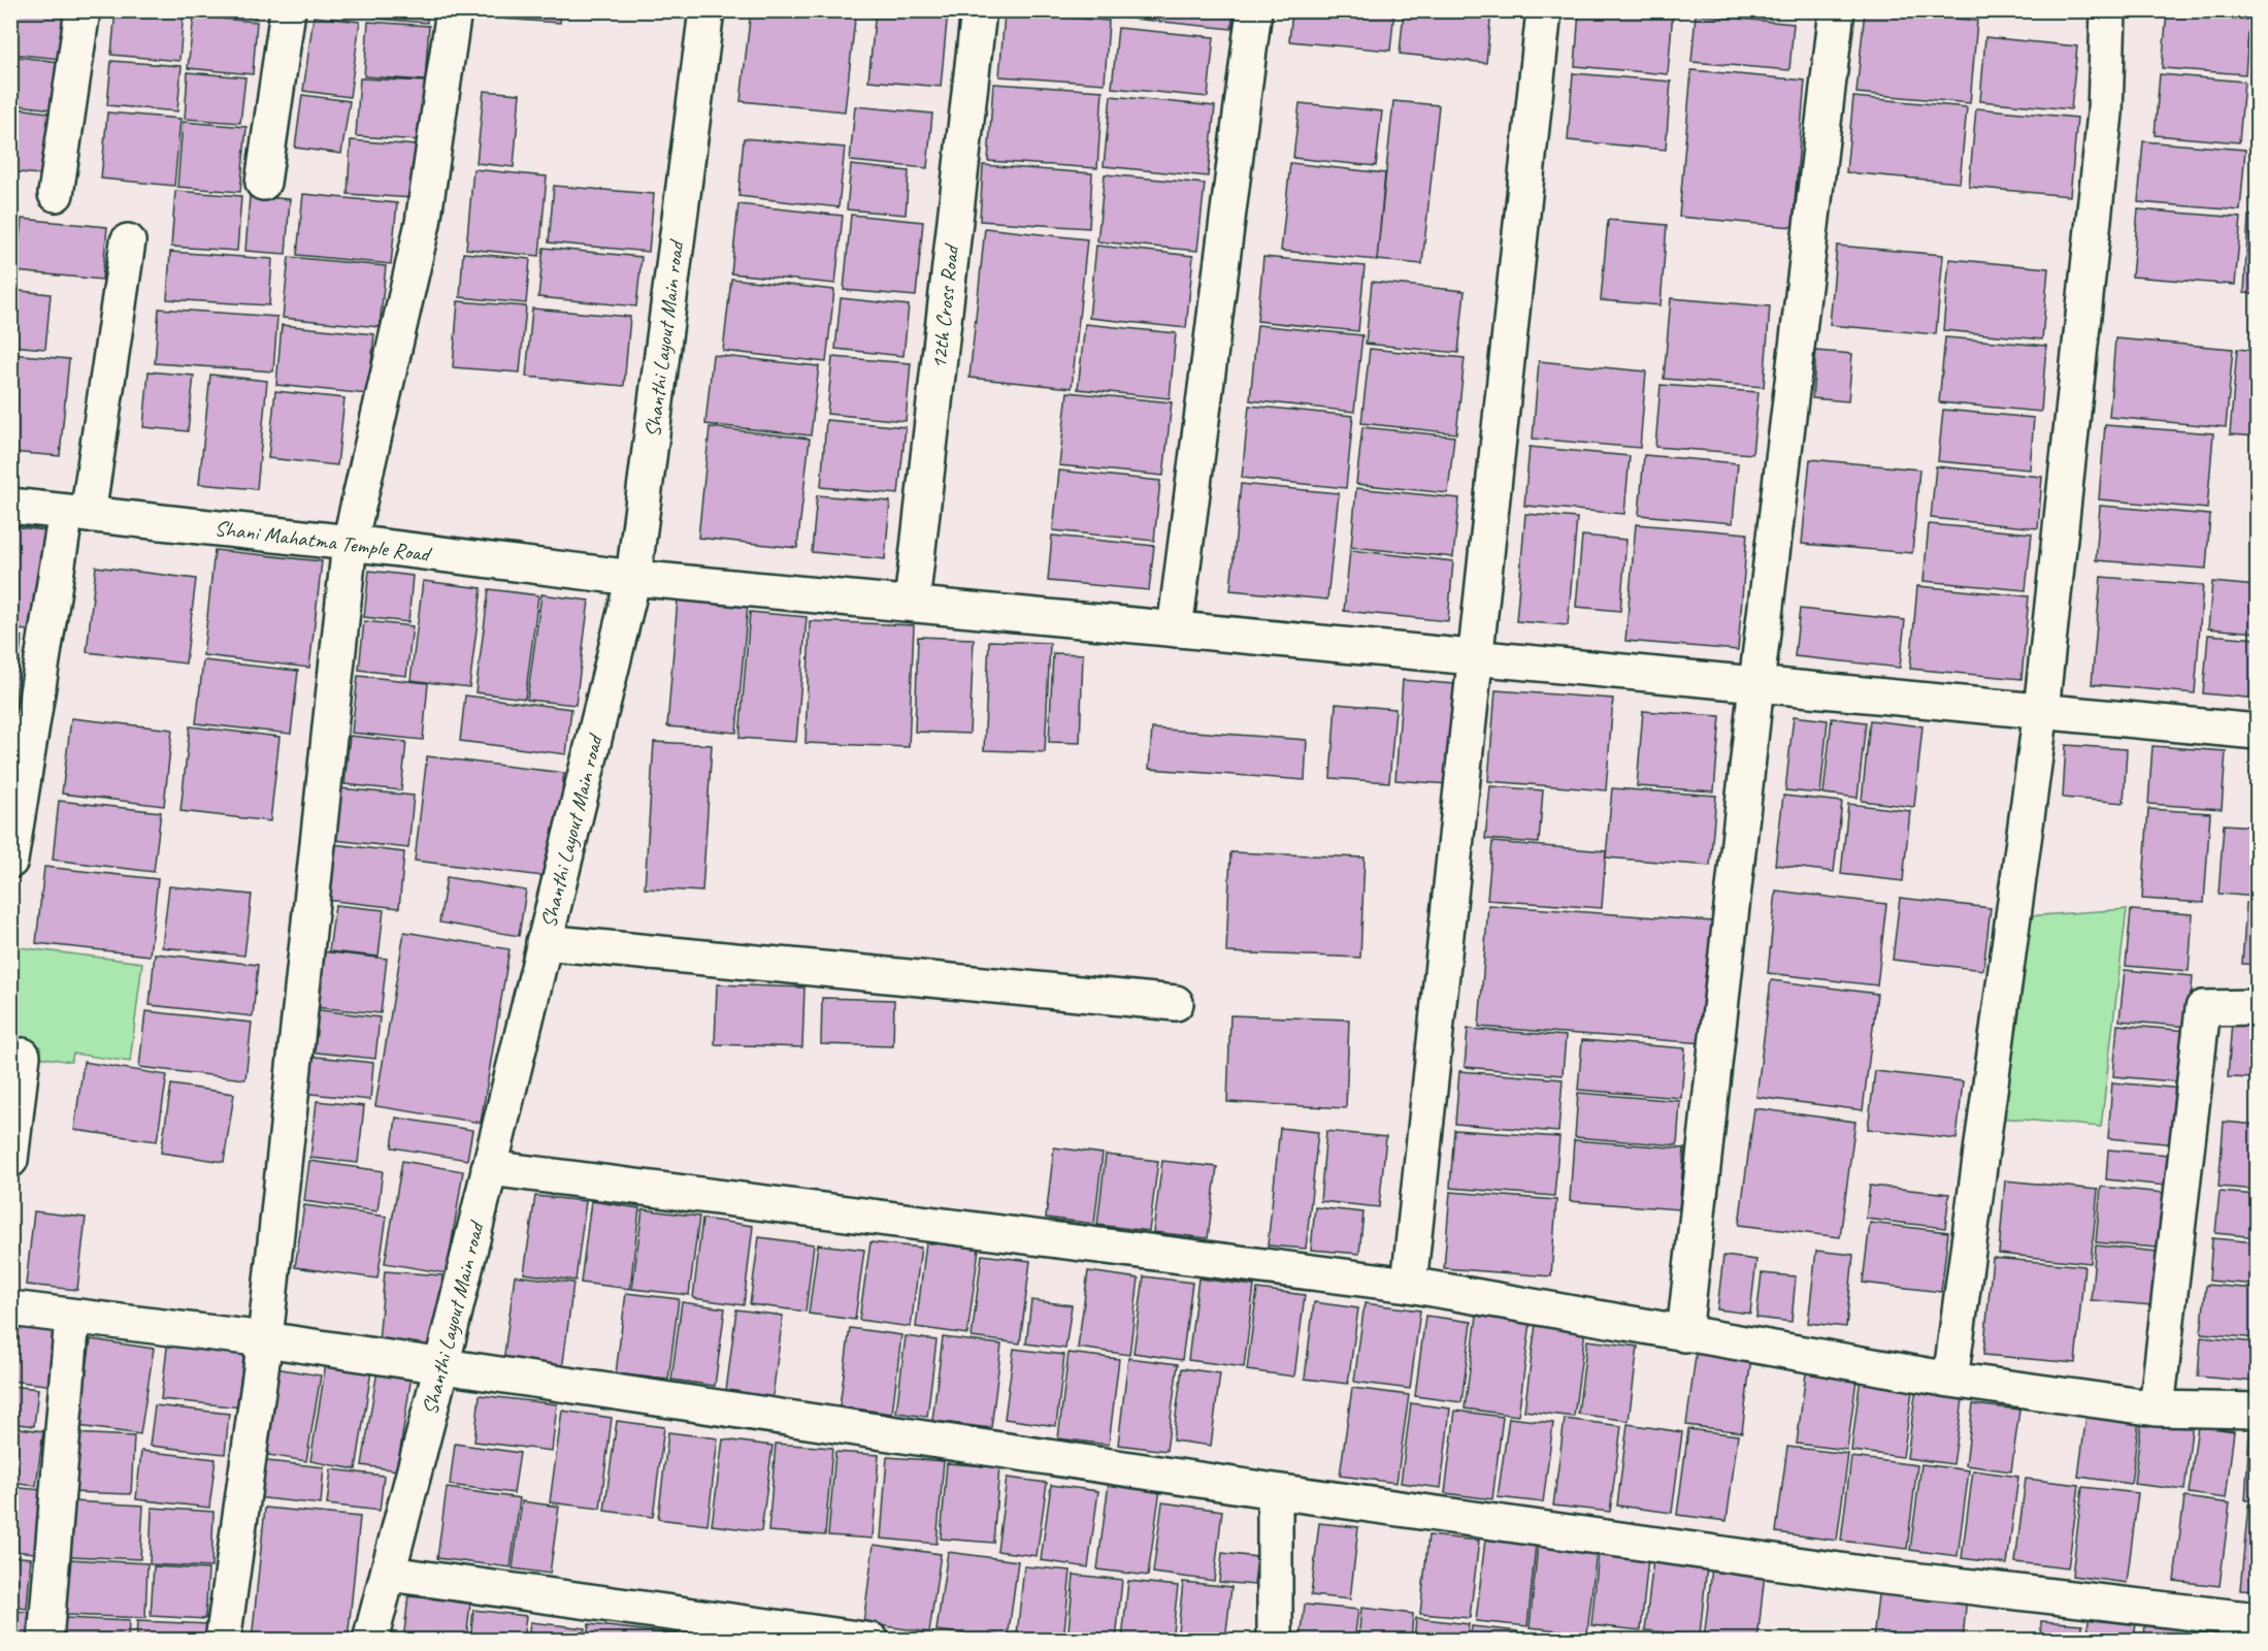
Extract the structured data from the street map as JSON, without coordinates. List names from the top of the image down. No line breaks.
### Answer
{"streets":{"street":["12th Cross Road","Shanthi Layout Main road","Shani Mahatma Temple Road"]},"crossings":[["12th Cross Road","Shani Mahatma Temple Road"],["Shanthi Layout Main road","Shani Mahatma Temple Road"]]}
